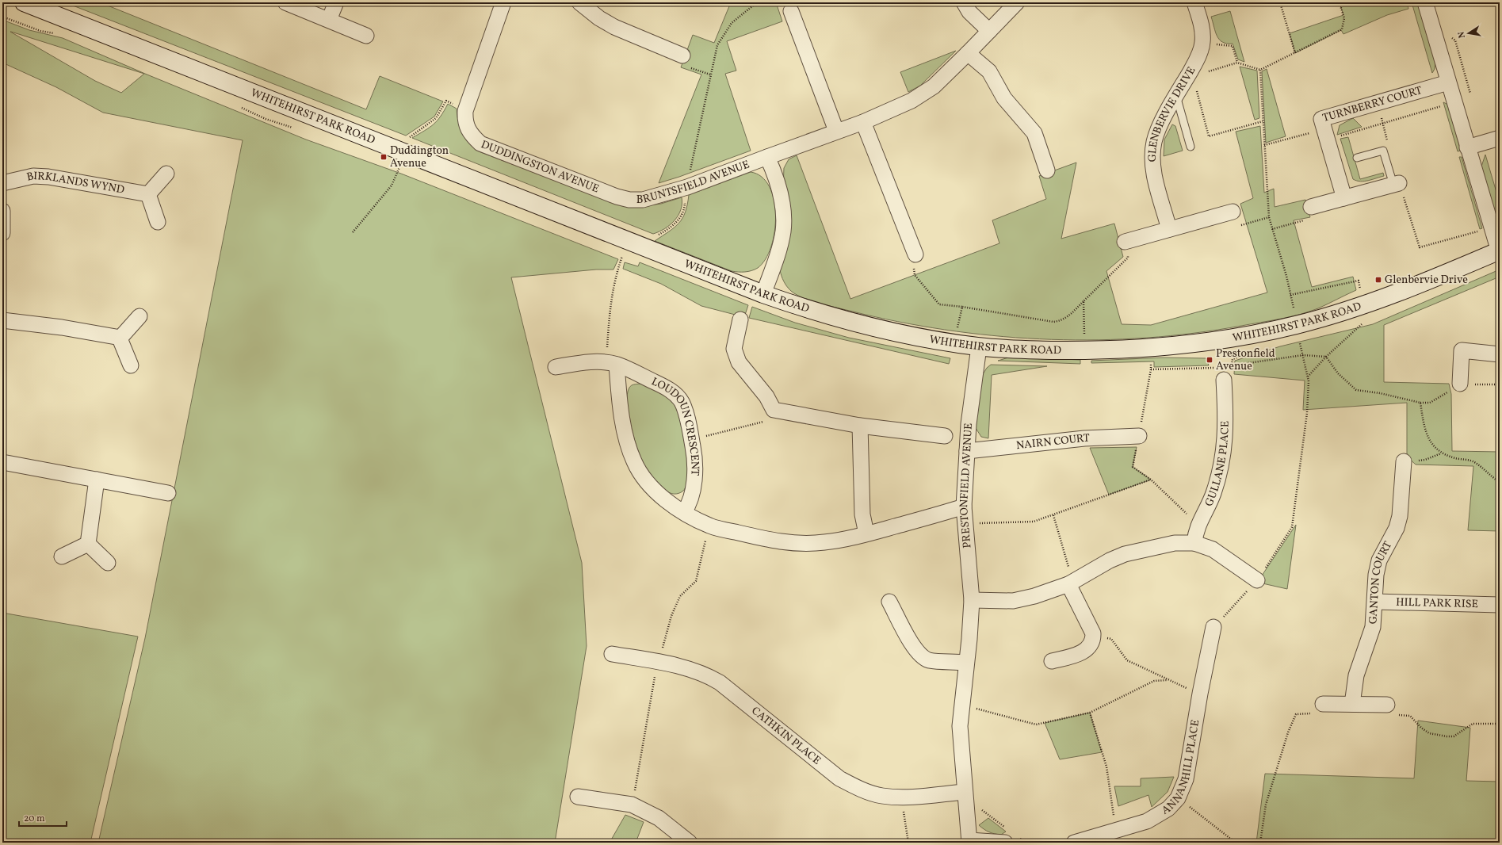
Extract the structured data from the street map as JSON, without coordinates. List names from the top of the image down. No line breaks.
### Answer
{"streets":{"street":["TURNBERRY COURT","GLENBERVIE DRIVE","WHITEHIRST PARK ROAD","DUDDINGSTON AVENUE","BRUNTSFIELD AVENUE","BIRKLANDS WYND","LOUDOUN CRESCENT","NAIRN COURT","GULLANE PLACE","PRESTONFIELD AVENUE","GANTON COURT","HILL PARK RISE","CATHKIN PLACE","ANNANHILL PLACE"]},"crossings":[["WHITEHIRST PARK ROAD","PRESTONFIELD AVENUE"],["DUDDINGSTON AVENUE","BRUNTSFIELD AVENUE"],["NAIRN COURT","PRESTONFIELD AVENUE"],["PRESTONFIELD AVENUE","CATHKIN PLACE"],["GANTON COURT","HILL PARK RISE"]],"places":{"transit":["Duddington Avenue","Glenbervie Drive","Prestonfield Avenue"]},"scale_bar":"20 m","north":"left"}
